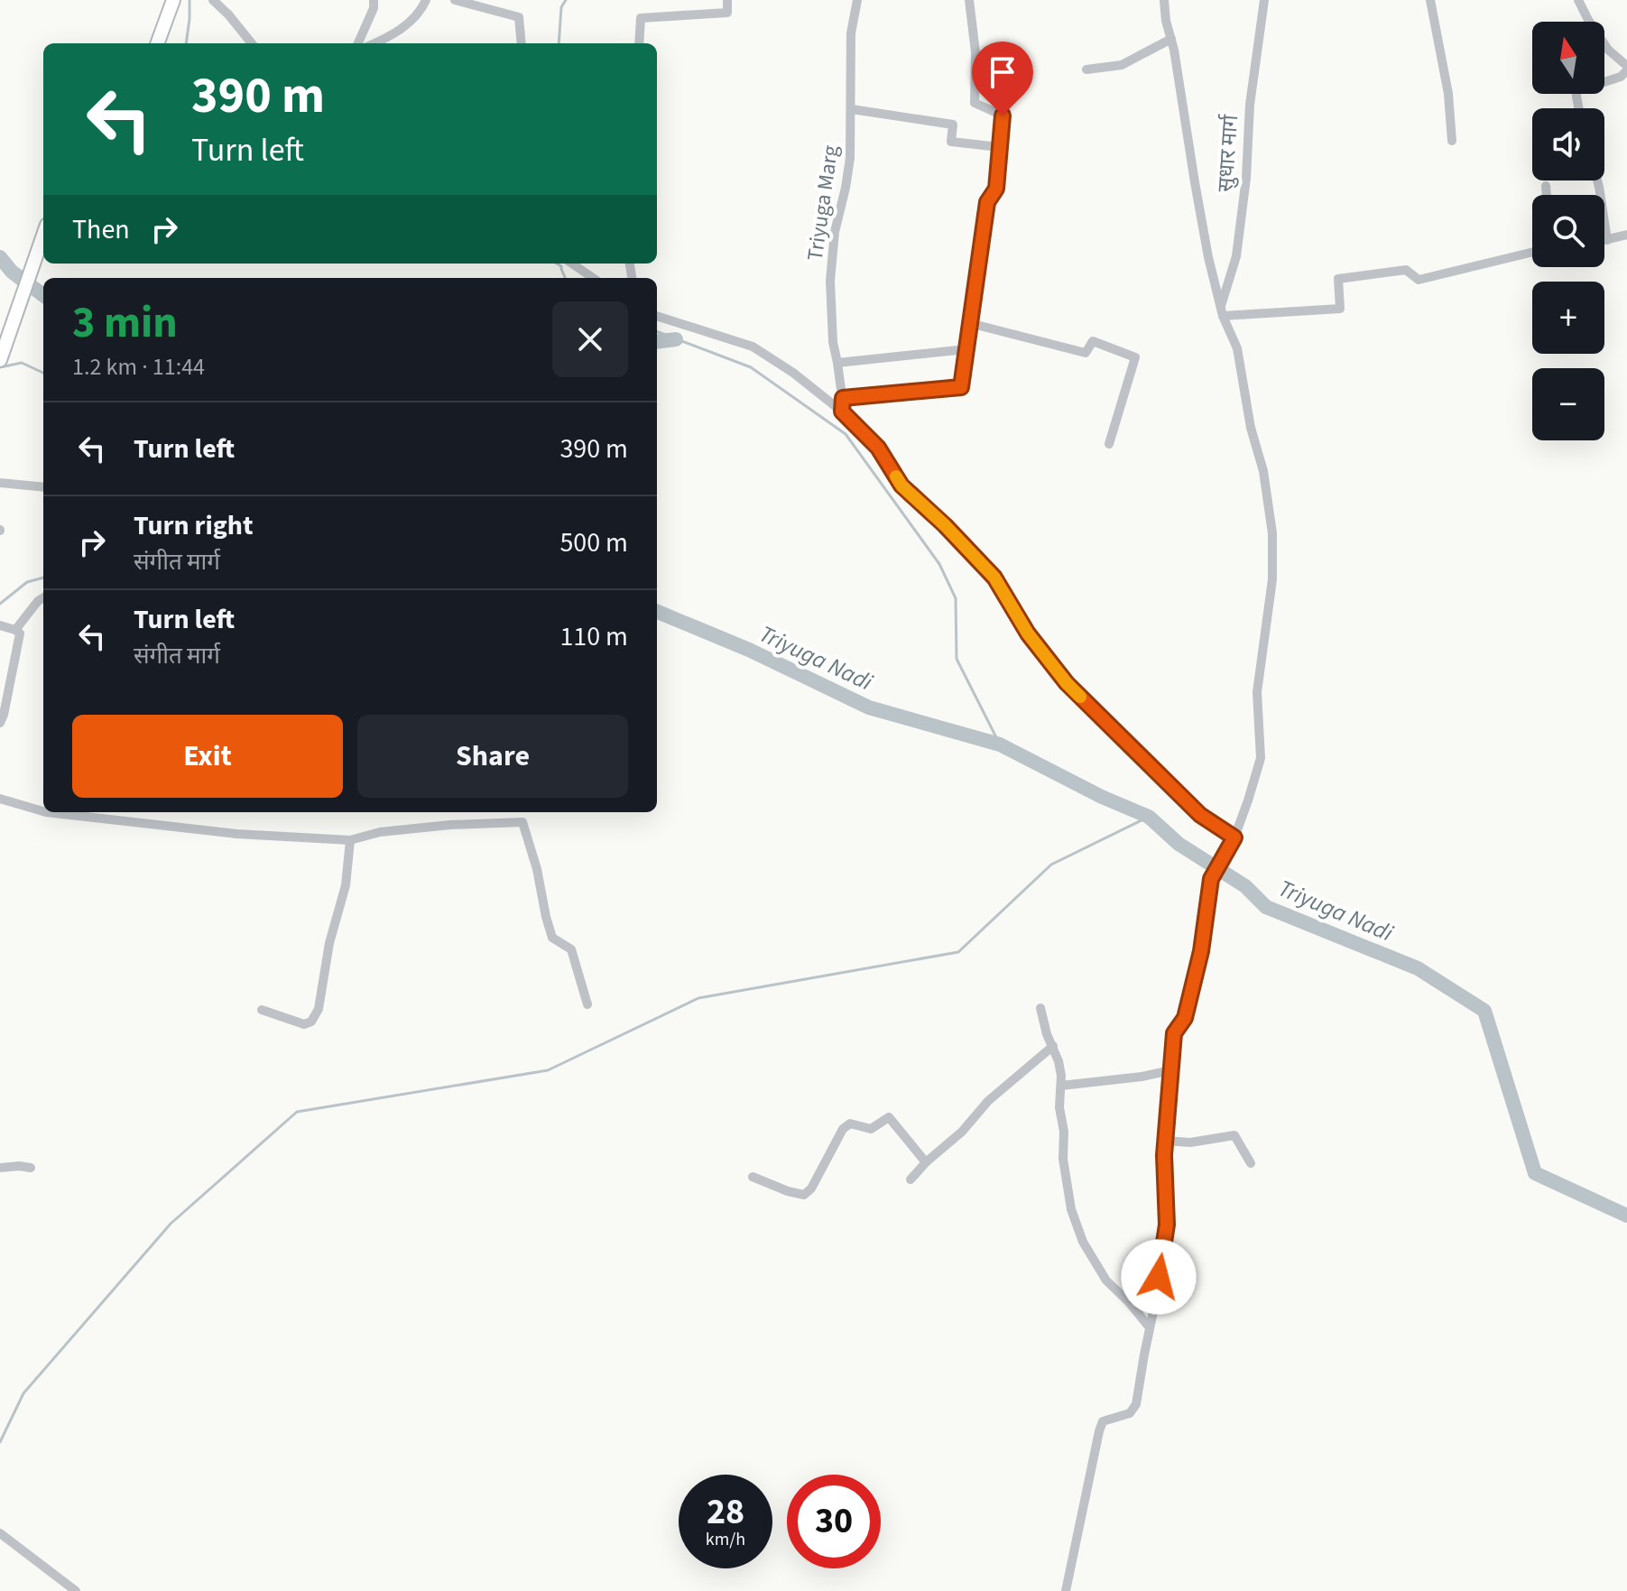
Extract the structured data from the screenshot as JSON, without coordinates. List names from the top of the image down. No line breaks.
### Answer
{"streets":{"street":["सुधार मार्ग","Triyuga Marg"]},"water":["Triyuga Nadi"],"north":"top","page":{"map_buttons":["+","−"],"turn":["390 m","Turn left"],"then":"Then","heading":["3 min","1.2 km · 11:44"],"list":[{"name":"Turn left","value":"390 m"},{"name":"Turn right","note":"संगीत मार्ग","value":"500 m"},{"name":"Turn left","note":"संगीत मार्ग","value":"110 m"}],"buttons":["Exit","Share"],"speed":"28 km/h","limit":"30"}}
